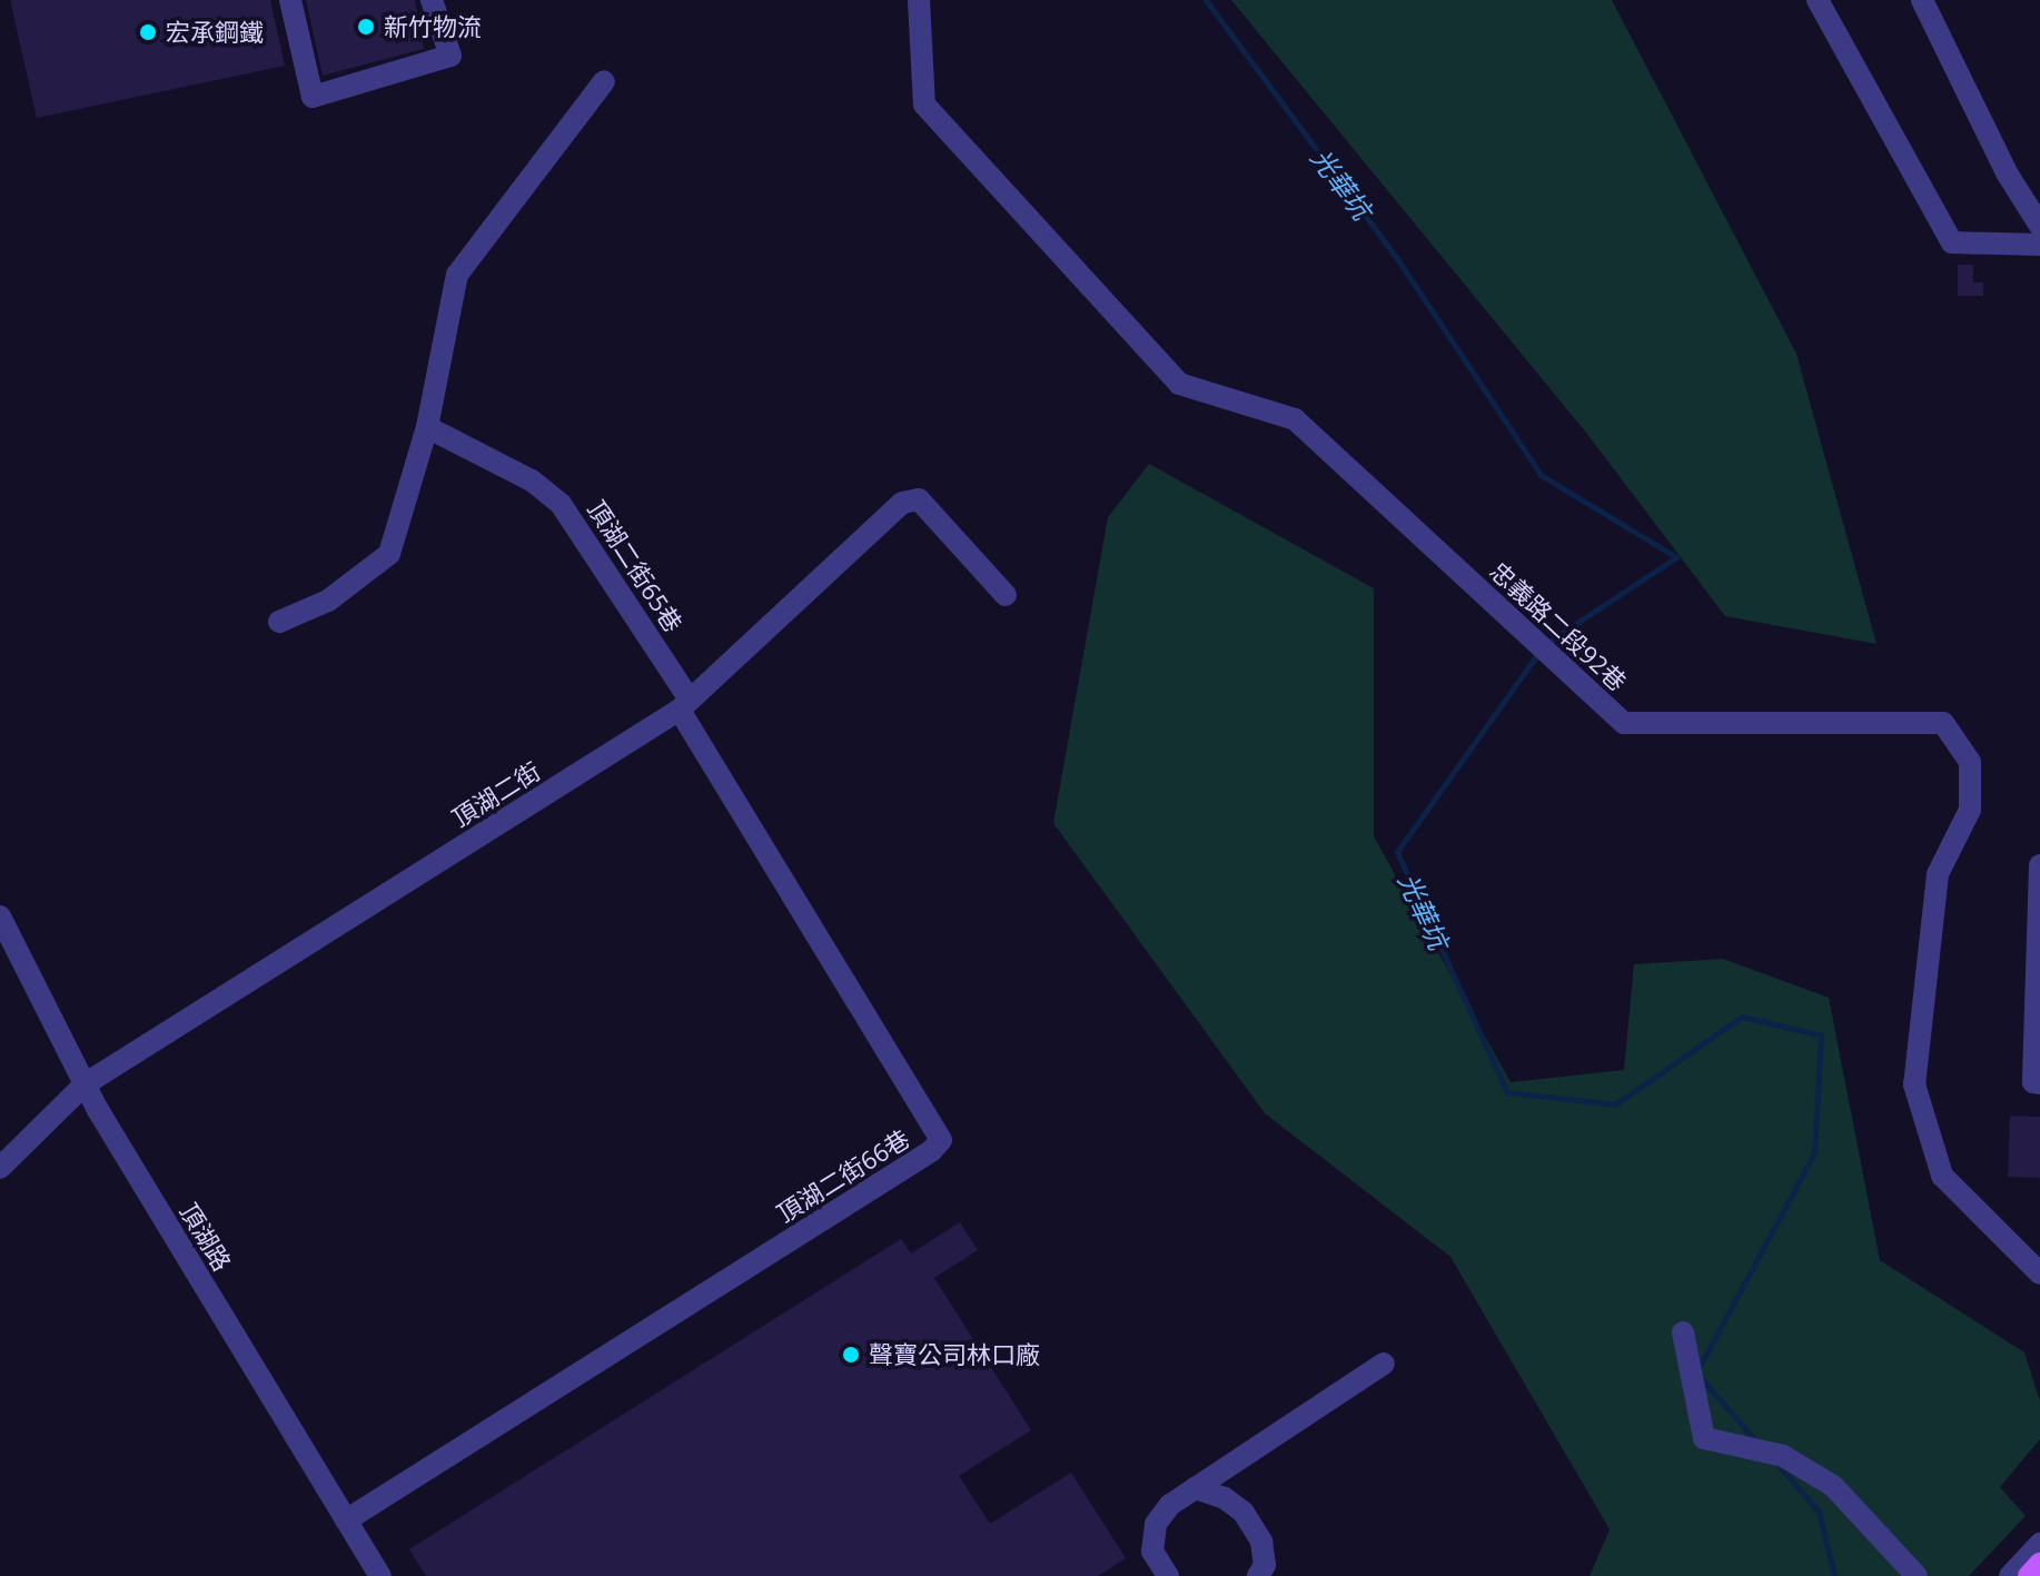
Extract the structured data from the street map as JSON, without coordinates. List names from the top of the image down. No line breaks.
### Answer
{"streets":{"street":["頂湖二街65巷","忠義路二段92巷","頂湖二街","頂湖二街66巷","頂湖路"]},"crossings":[["頂湖二街65巷","頂湖二街"],["頂湖二街65巷","頂湖二街66巷"],["頂湖二街","頂湖二街66巷"],["頂湖二街","頂湖路"],["頂湖二街66巷","頂湖路"]],"water":["光華坑"],"places":["新竹物流","宏承鋼鐵","聲寶公司林口廠"]}
